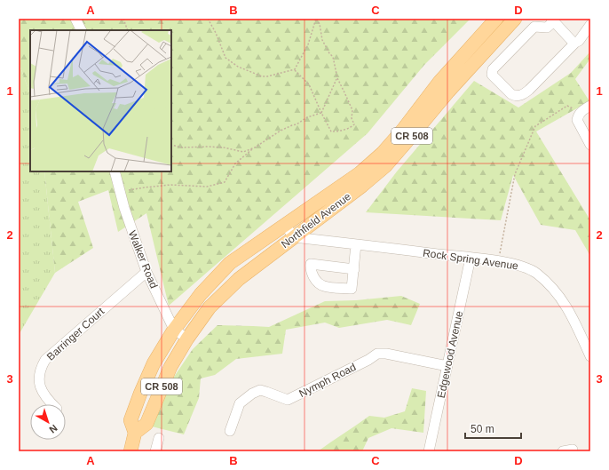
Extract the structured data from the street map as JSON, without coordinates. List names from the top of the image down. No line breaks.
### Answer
{"streets":{"main road":["CR 508","Northfield Avenue"],"street":["Walker Road","Rock Spring Avenue","Barringer Court","Edgewood Avenue","Nymph Road"]},"crossings":[["Northfield Avenue","Walker Road"],["Northfield Avenue","Rock Spring Avenue"],["Walker Road","Barringer Court"],["Rock Spring Avenue","Edgewood Avenue"],["Edgewood Avenue","Nymph Road"]],"scale_bar":"50 m","north":"bottom right","grid":{"columns":["A","B","C","D"],"rows":["1","2","3"]}}
